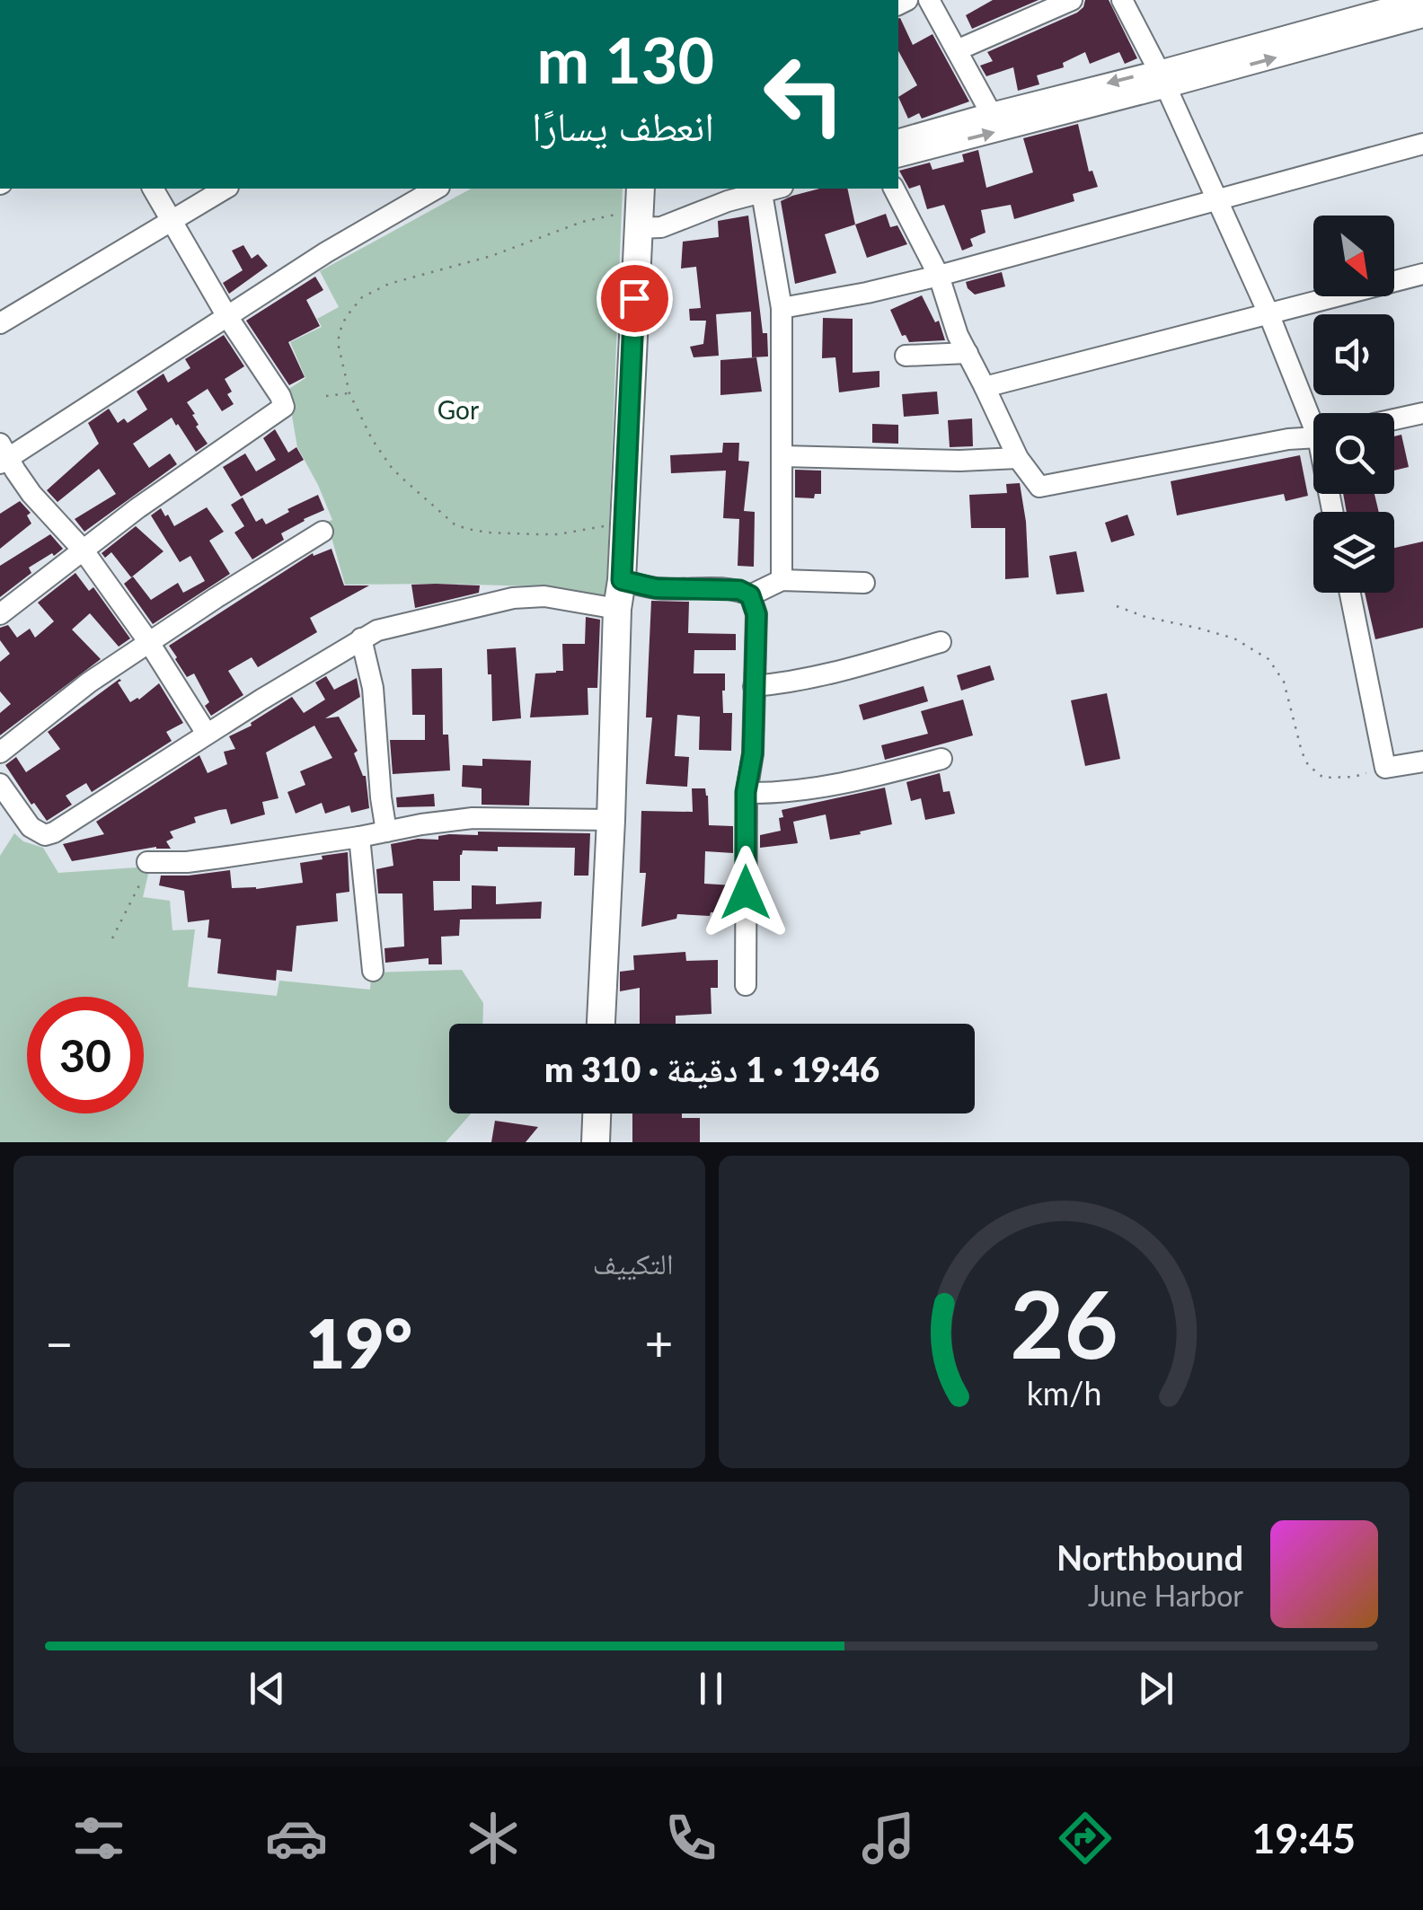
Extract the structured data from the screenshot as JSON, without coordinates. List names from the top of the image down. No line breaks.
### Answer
{"parks":["Gor"],"north":"bottom right","page":{"turn":["130 m","انعطف يسارًا"],"limit":"30","trip":"19:46 · 1 دقيقة · 310 m","tile":"التكييف","heat":["−","19°","+"],"song":["Northbound","June Harbor"],"tabs":"19:45","gauge":["26","km/h"]}}
